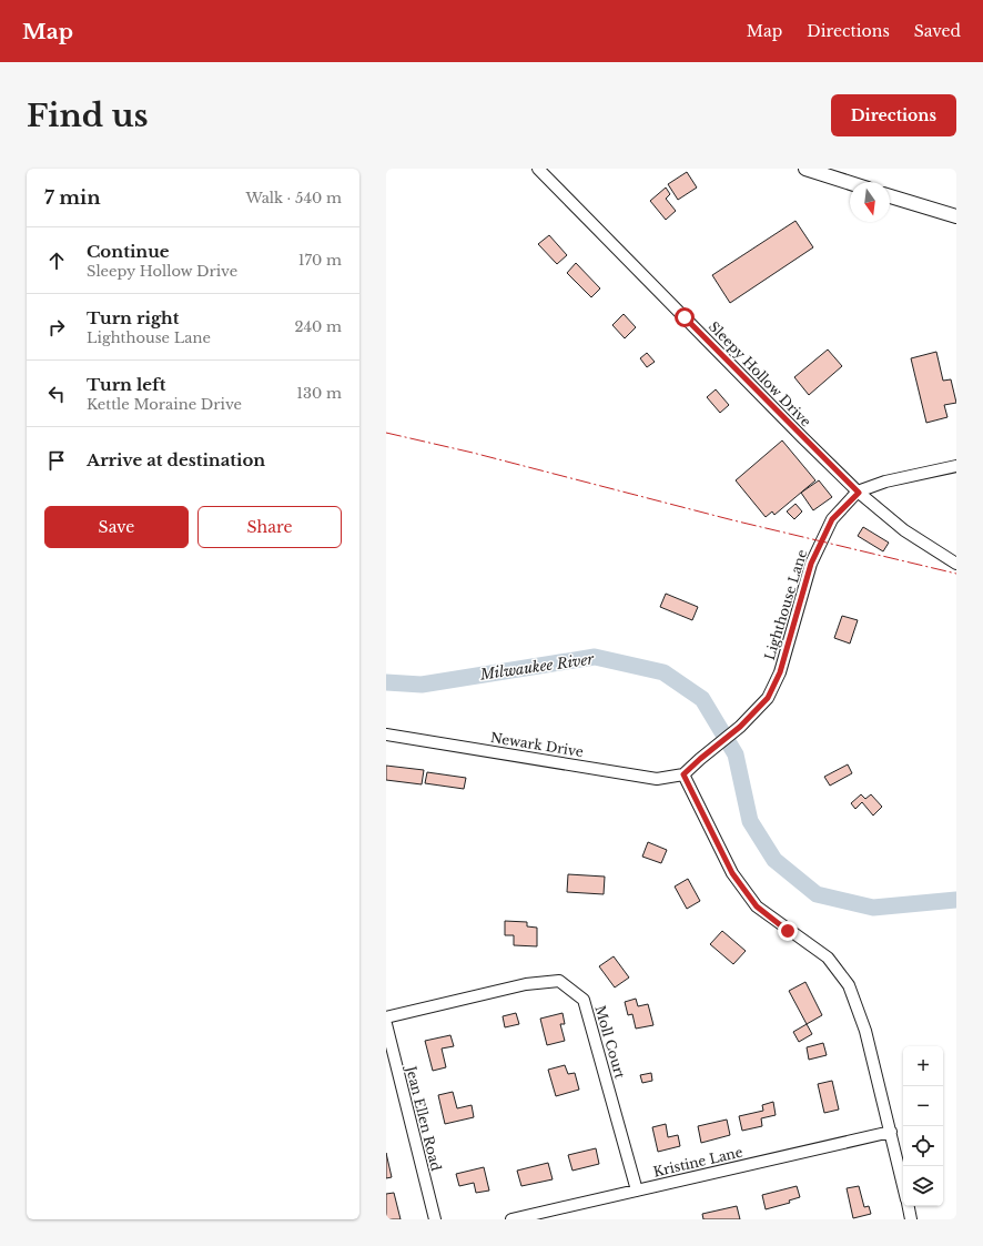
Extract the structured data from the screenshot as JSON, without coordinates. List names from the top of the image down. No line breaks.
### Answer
{"streets":{"street":["Sleepy Hollow Drive","Lighthouse Lane","Newark Drive","Moll Court","Jean Ellen Road","Kristine Lane"]},"crossings":[["Sleepy Hollow Drive","Lighthouse Lane"],["Lighthouse Lane","Newark Drive"],["Moll Court","Kristine Lane"]],"water":["Milwaukee River"],"north":"bottom","page":{"header":"Map","nav":["Map","Directions","Saved"],"buttons":["Directions",["Save","Share"]],"title":"Find us","heading":["7 min","Walk · 540 m"],"list":[["Continue","Sleepy Hollow Drive","170 m"],["Turn right","Lighthouse Lane","240 m"],["Turn left","Kettle Moraine Drive","130 m"],"Arrive at destination"],"map_buttons":["+","−"]}}
